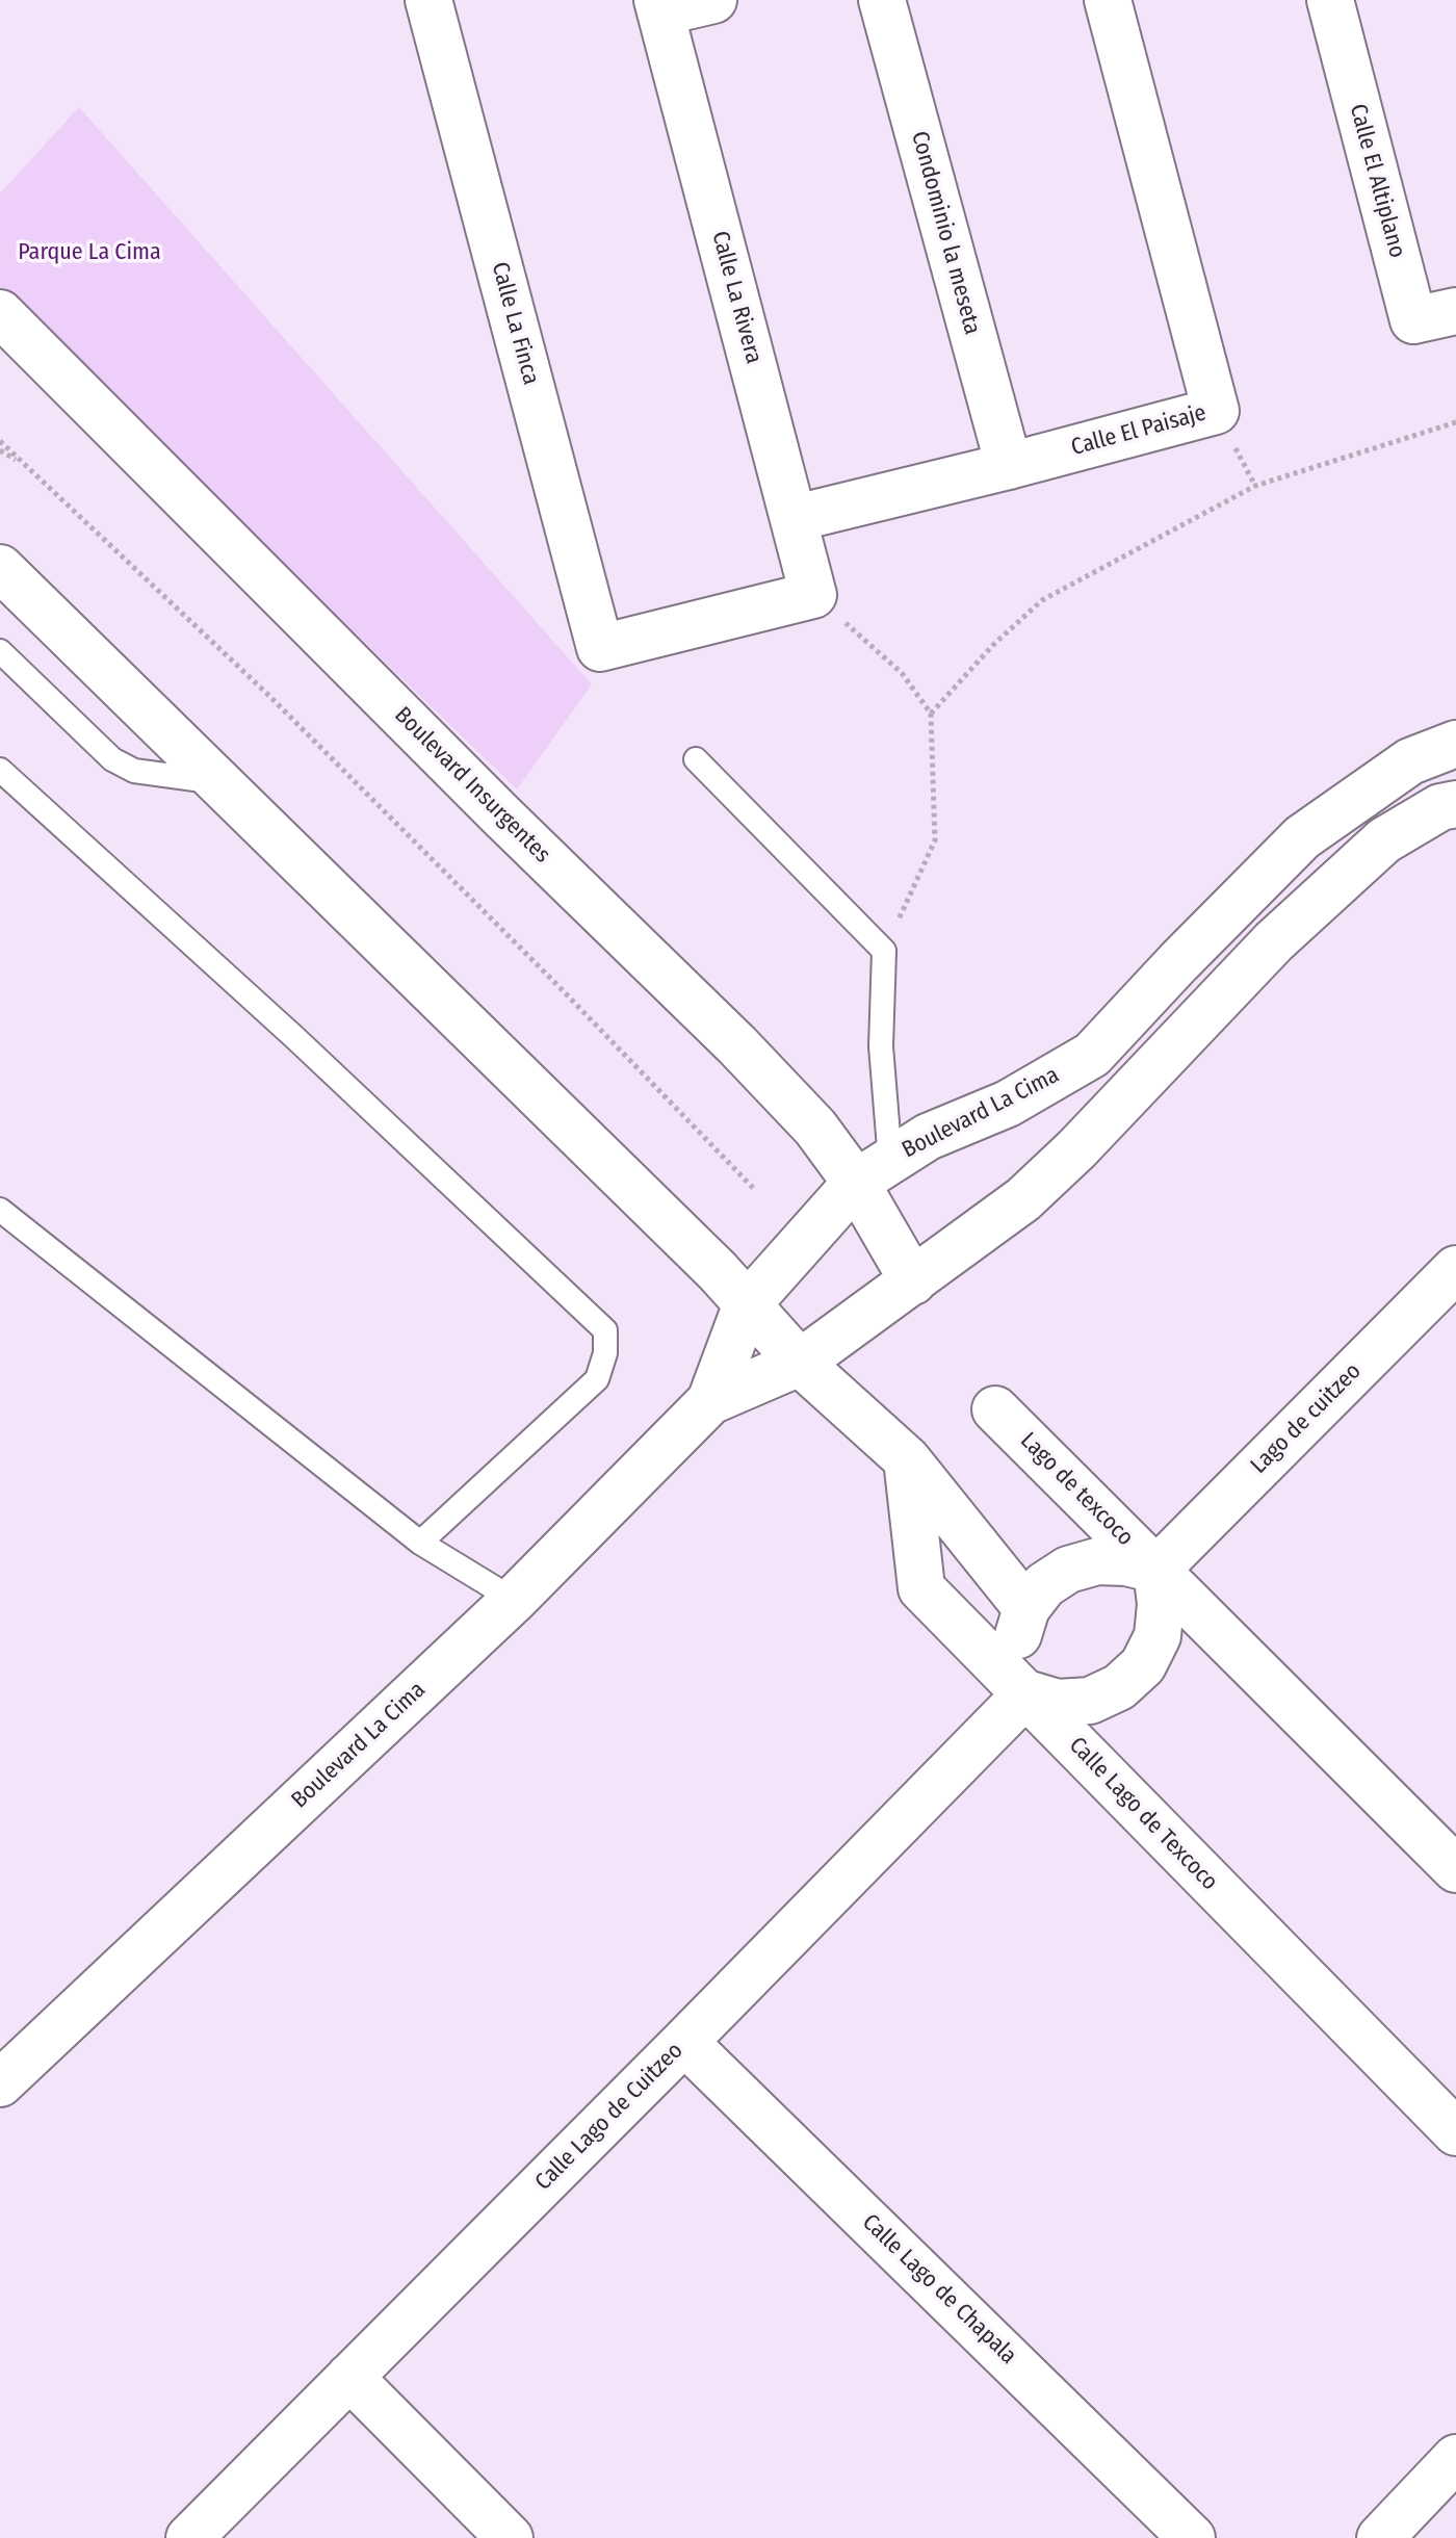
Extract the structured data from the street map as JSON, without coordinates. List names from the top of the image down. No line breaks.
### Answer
{"streets":{"street":["Calle El Altiplano","Condominio la meseta","Calle La Rivera","Calle La Finca","Calle El Paisaje","Boulevard Insurgentes","Boulevard La Cima","Lago de cuitzeo","Lago de texcoco","Calle Lago de Texcoco","Calle Lago de Cuitzeo","Calle Lago de Chapala"]},"crossings":[["Condominio la meseta","Calle El Paisaje"],["Calle La Rivera","Calle La Finca"],["Calle La Rivera","Calle El Paisaje"],["Boulevard Insurgentes","Boulevard La Cima"],["Lago de cuitzeo","Lago de texcoco"],["Lago de cuitzeo","Calle Lago de Texcoco"],["Lago de cuitzeo","Calle Lago de Cuitzeo"],["Lago de texcoco","Calle Lago de Texcoco"],["Lago de texcoco","Calle Lago de Cuitzeo"],["Calle Lago de Texcoco","Calle Lago de Cuitzeo"],["Calle Lago de Cuitzeo","Calle Lago de Chapala"]],"parks":["Parque La Cima"]}
